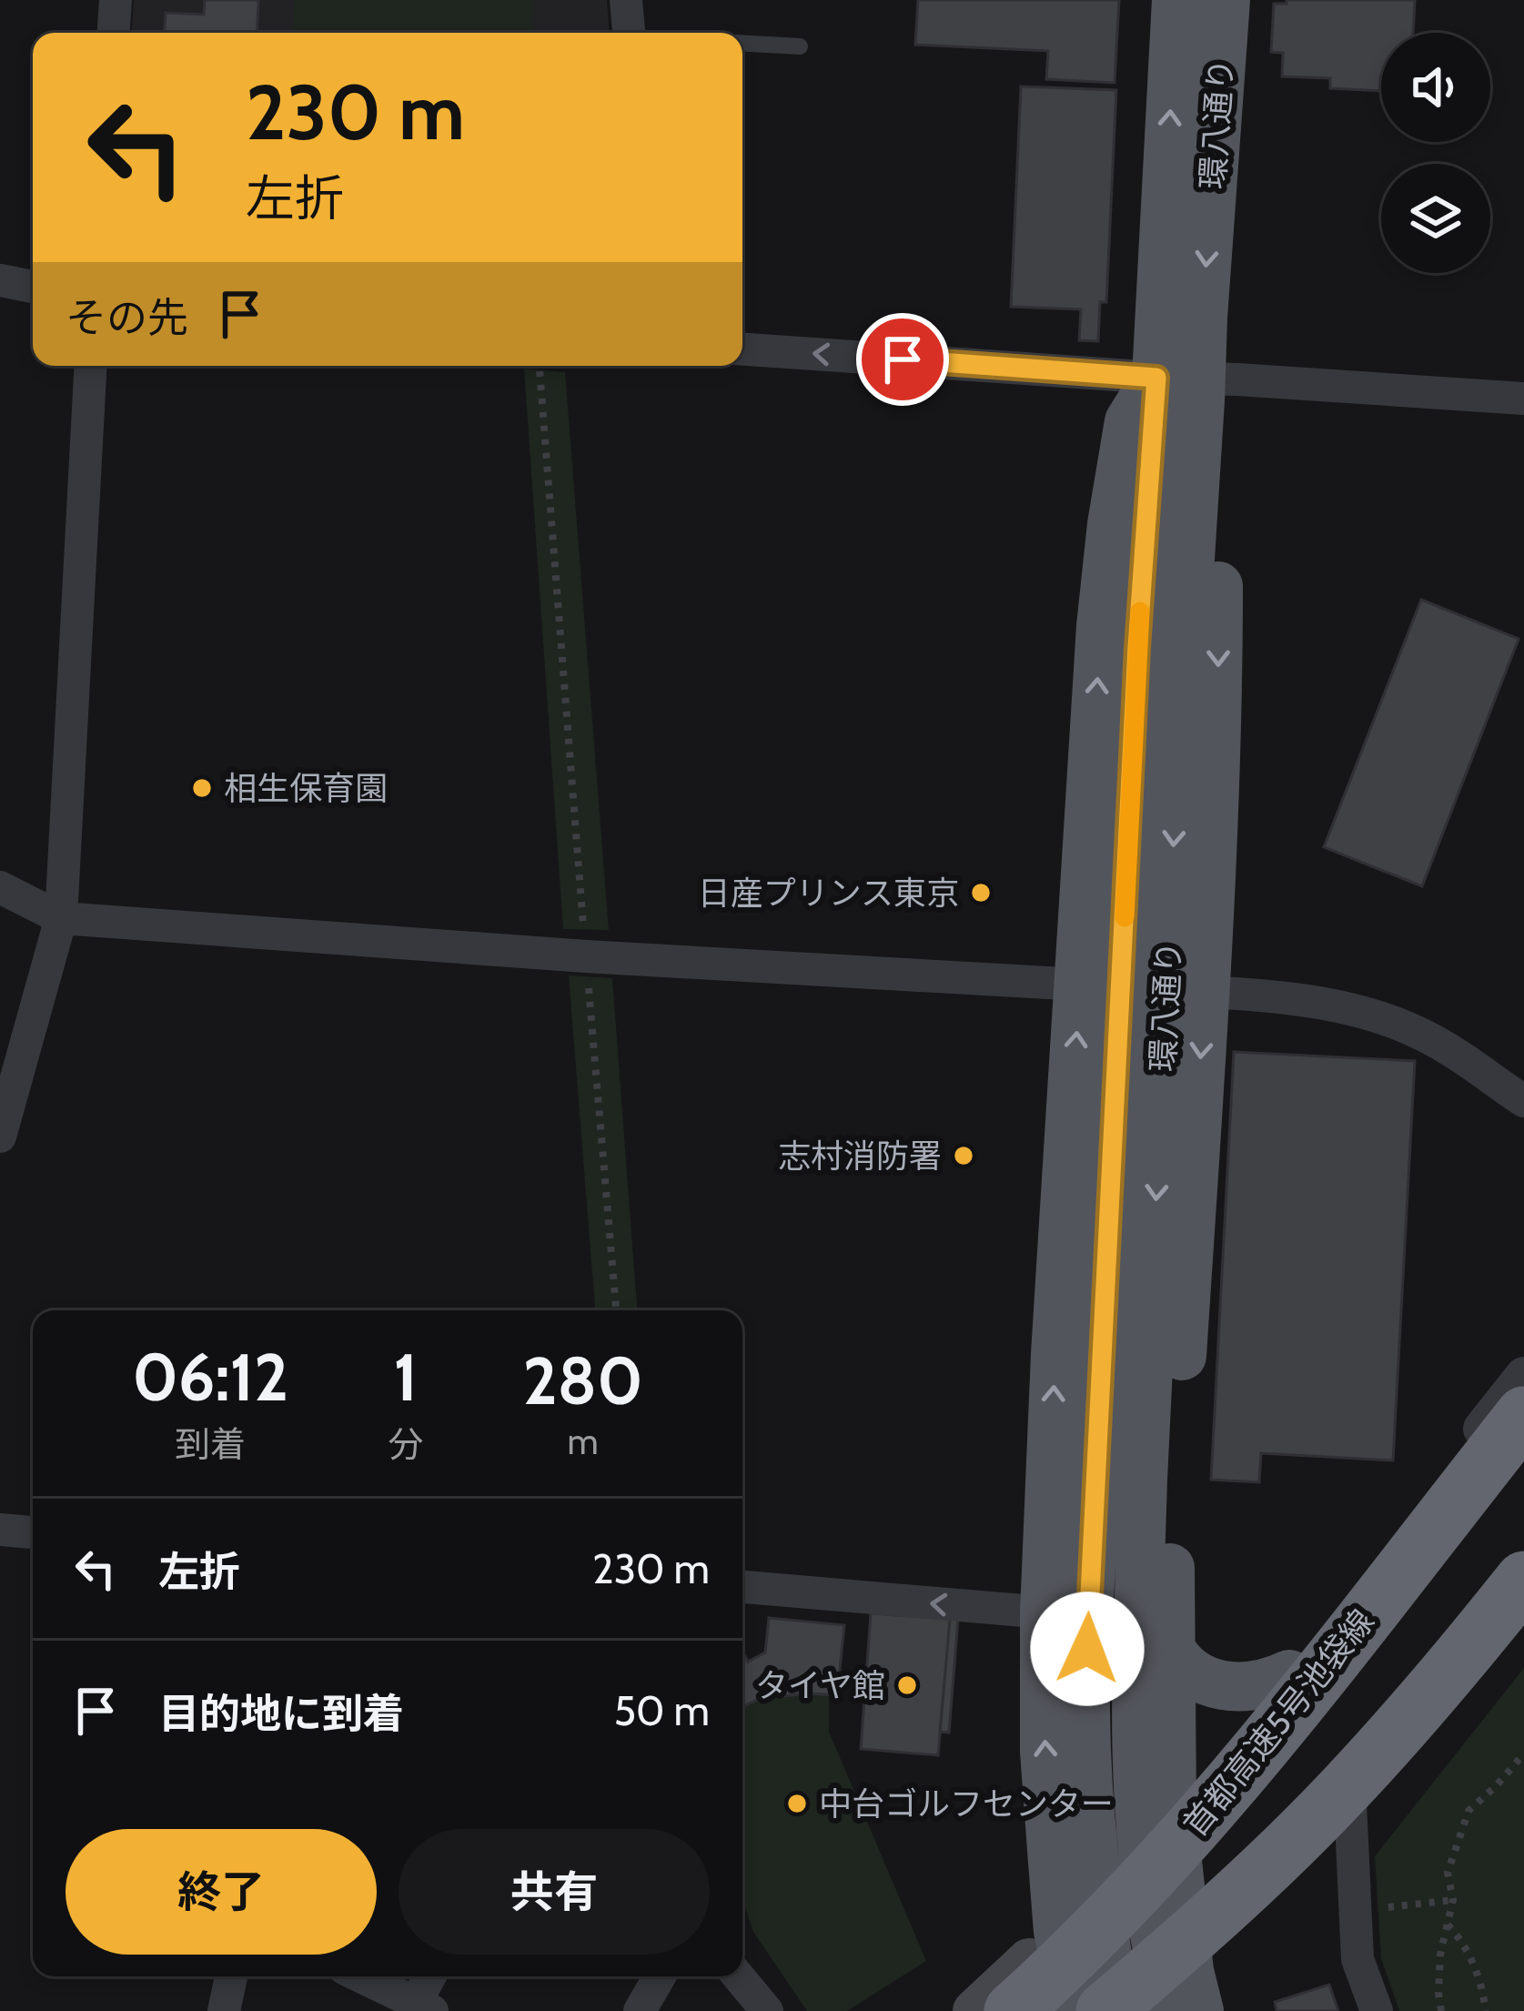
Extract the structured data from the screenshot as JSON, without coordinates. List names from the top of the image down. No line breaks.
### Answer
{"streets":{"highway":["首都高速5号池袋線"],"main road":["環八通り"]},"places":["相生保育園","日産プリンス東京","志村消防署","タイヤ館","中台ゴルフセンター"],"page":{"turn":["230 m","左折"],"then":"その先","eta":["06:12","到着","1","分","280","m"],"list":[{"name":"左折","value":"230 m"},{"name":"目的地に到着","value":"50 m"}],"buttons":["終了","共有"]}}
